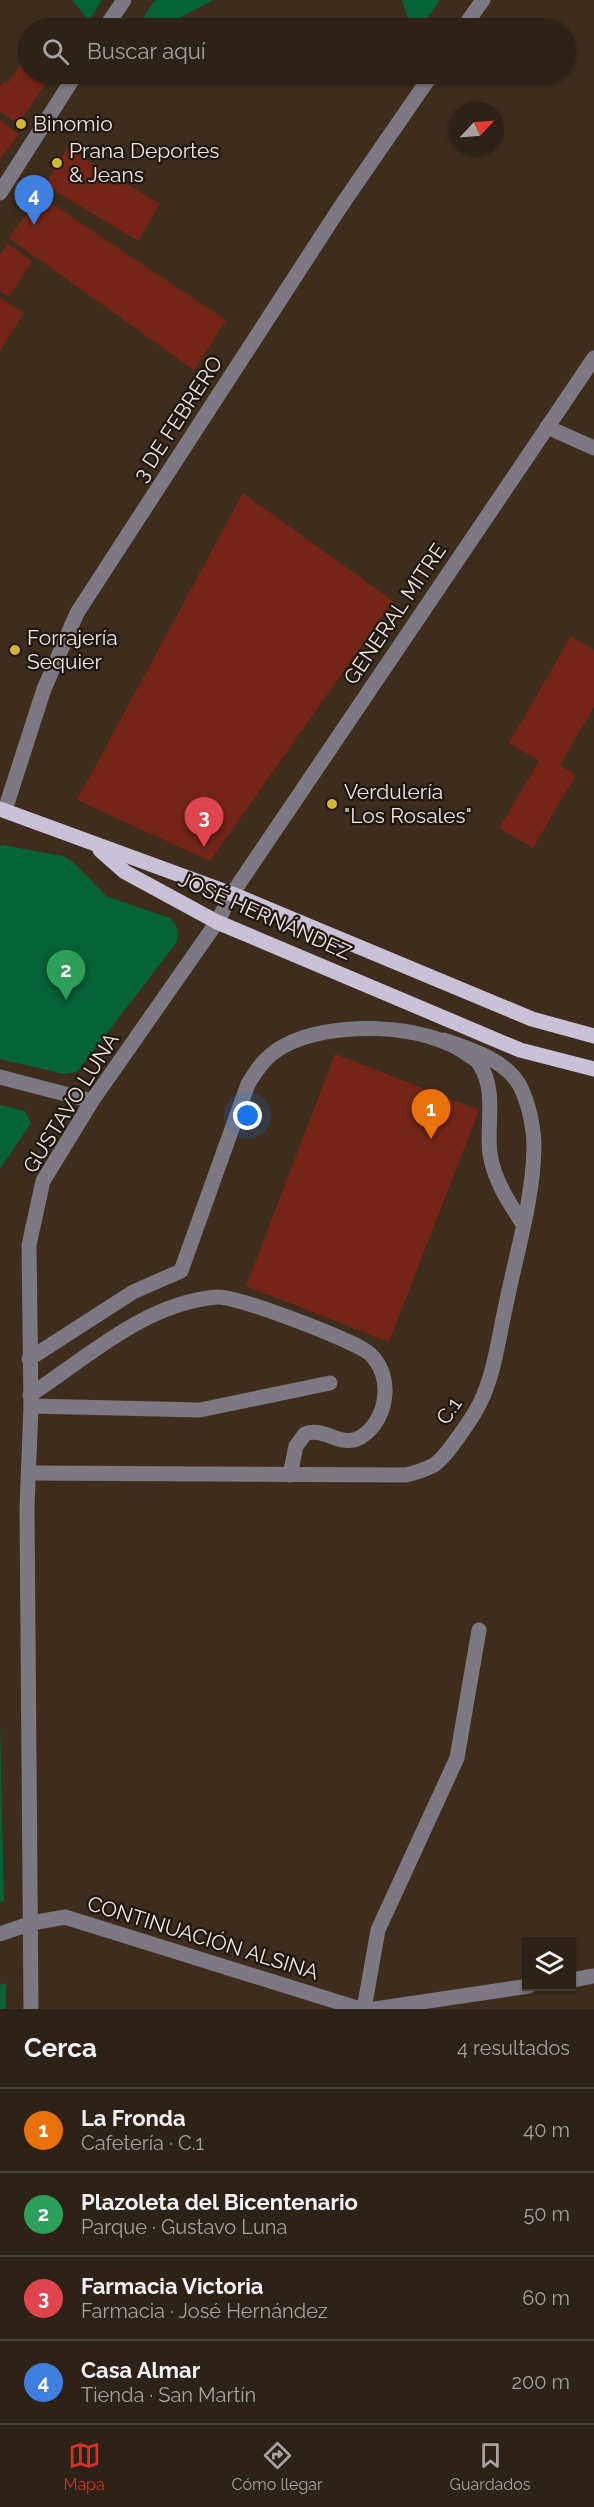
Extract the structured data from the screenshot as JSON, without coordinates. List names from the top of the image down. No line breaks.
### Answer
{"streets":{"main road":["JOSÉ HERNÁNDEZ"],"street":["3 DE FEBRERO","GENERAL MITRE","GUSTAVO LUNA","C.1","CONTINUACIÓN ALSINA"]},"crossings":[["GENERAL MITRE","JOSÉ HERNÁNDEZ"],["GENERAL MITRE","GUSTAVO LUNA"],["JOSÉ HERNÁNDEZ","GUSTAVO LUNA"],["GUSTAVO LUNA","C.1"],["GUSTAVO LUNA","CONTINUACIÓN ALSINA"]],"places":["Binomio","Prana Deportes & Jeans","Forrajería Sequier","Verdulería \"Los Rosales\""],"north":"top right","page":{"search":"Buscar aquí","pins":["4","3","2","1"],"heading":["Cerca","4 resultados"],"list":[{"mark":"1","name":"La Fronda","note":"Cafetería · C.1","value":"40 m"},{"mark":"2","name":"Plazoleta del Bicentenario","note":"Parque · Gustavo Luna","value":"50 m"},{"mark":"3","name":"Farmacia Victoria","note":"Farmacia · José Hernández","value":"60 m"},{"mark":"4","name":"Casa Almar","note":"Tienda · San Martín","value":"200 m"}],"nav":["Mapa","Cómo llegar","Guardados"]}}
